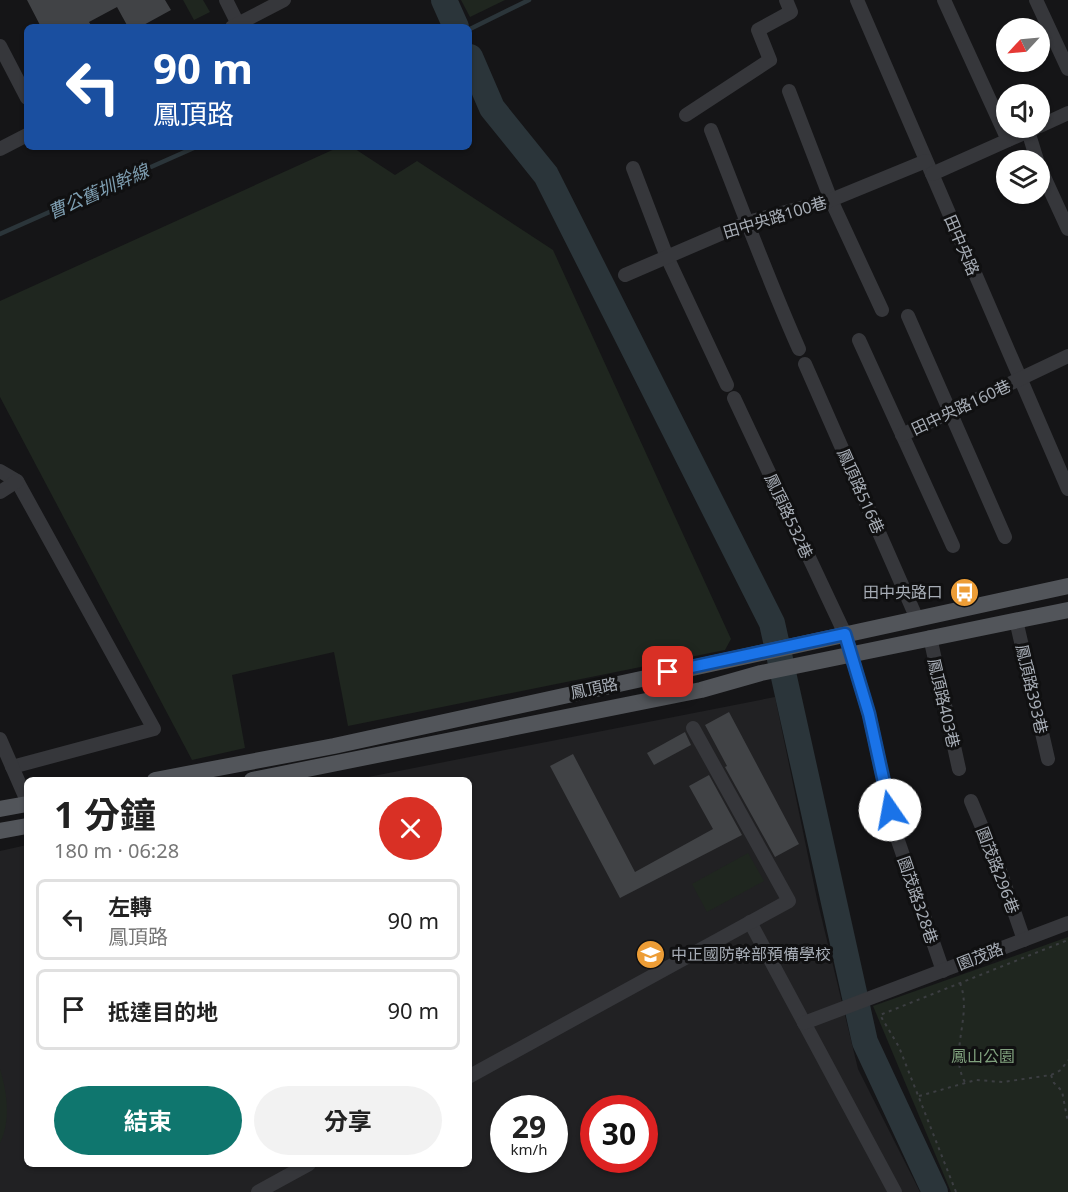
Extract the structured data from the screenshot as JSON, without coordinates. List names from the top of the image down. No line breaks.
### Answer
{"streets":{"main road":["鳳頂路"],"street":["田中央路100巷","田中央路","田中央路160巷","鳳頂路516巷","鳳頂路532巷","鳳頂路393巷","鳳頂路403巷","園茂路296巷","園茂路328巷","園茂路"]},"crossings":[["田中央路100巷","田中央路"],["田中央路","田中央路160巷"],["鳳頂路516巷","鳳頂路"],["鳳頂路532巷","鳳頂路"],["鳳頂路","鳳頂路393巷"],["鳳頂路","鳳頂路403巷"],["園茂路296巷","園茂路"],["園茂路328巷","園茂路"]],"water":["曹公舊圳幹線"],"parks":["鳳山公園"],"places":{"bus stop":["田中央路口"],"school or university":["中正國防幹部預備學校"]},"north":"bottom left","page":{"turn":["90 m","鳳頂路"],"heading":["1 分鐘","180 m · 06:28"],"list":[{"name":"左轉","note":"鳳頂路","value":"90 m"},{"name":"抵達目的地","value":"90 m"}],"buttons":["結束","分享"],"speed":"29 km/h","limit":"30"}}
